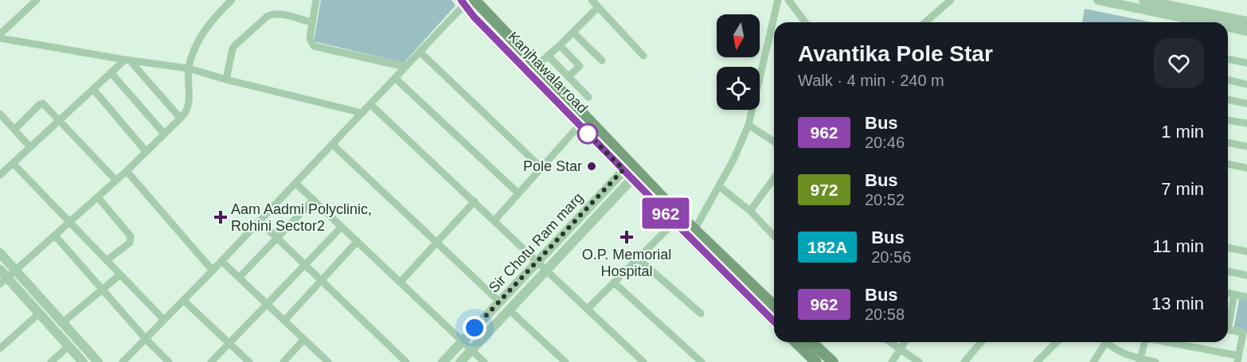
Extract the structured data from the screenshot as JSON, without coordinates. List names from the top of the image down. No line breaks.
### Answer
{"streets":{"main road":["Kanjhawala road"],"street":["Sir Chotu Ram marg"]},"crossings":[["Kanjhawala road","Sir Chotu Ram marg"]],"places":{"other":["Pole Star"],"health":["Aam Aadmi Polyclinic, Rohini Sector2","O.P. Memorial Hospital"]},"lines":["bus line 962"],"north":"bottom","page":{"on_map":"962","heading":["Avantika Pole Star","Walk · 4 min · 240 m"],"list":[{"mark":"962","name":"Bus","note":"20:46","value":"1 min"},{"mark":"972","name":"Bus","note":"20:52","value":"7 min"},{"mark":"182A","name":"Bus","note":"20:56","value":"11 min"},{"mark":"962","name":"Bus","note":"20:58","value":"13 min"}]}}
